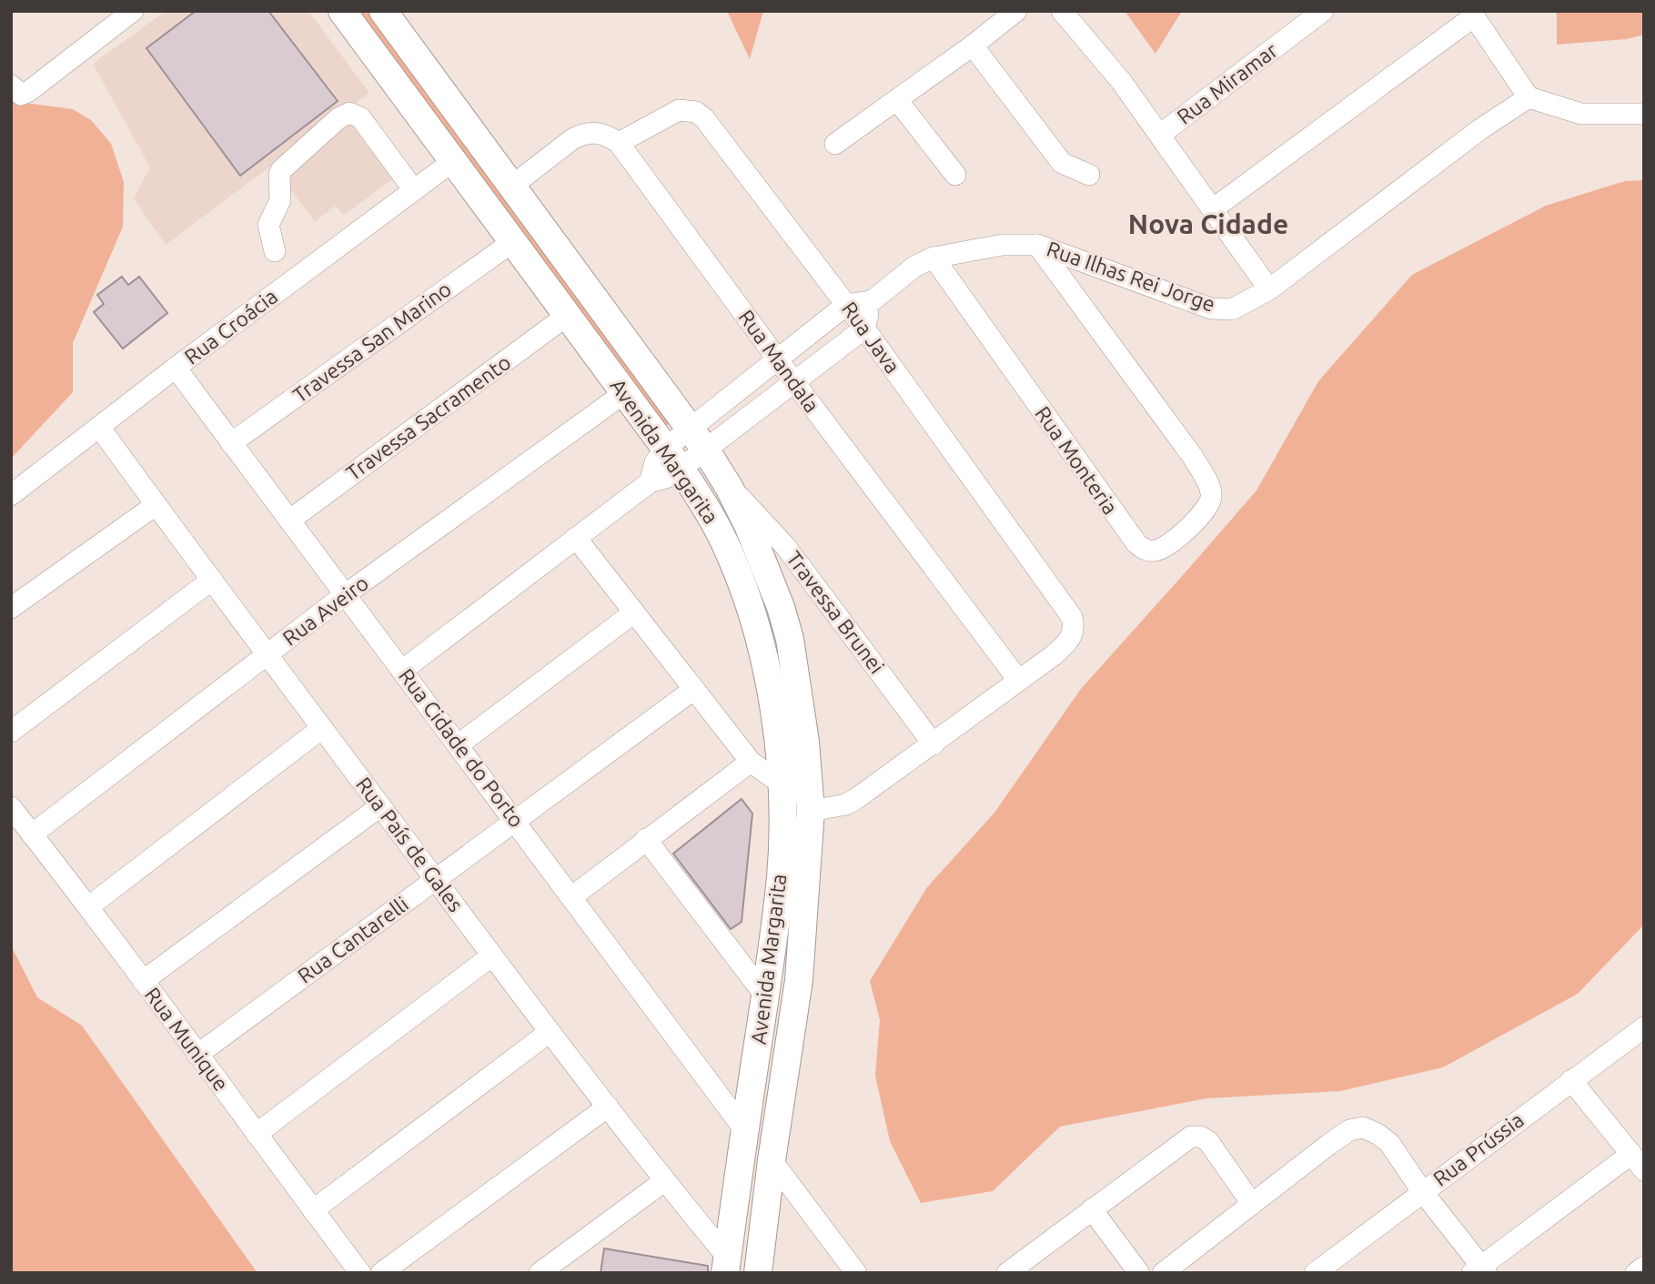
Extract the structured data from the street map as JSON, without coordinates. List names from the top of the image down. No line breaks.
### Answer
{"streets":{"main road":["Avenida Margarita"],"street":["Rua Miramar","Rua Ilhas Rei Jorge","Rua Croácia","Rua Java","Travessa San Marino","Rua Mandala","Travessa Sacramento","Rua Monteria","Rua Aveiro","Travessa Brunei","Rua Cidade do Porto","Rua País de Gales","Rua Cantarelli","Rua Munique","Rua Prússia"]},"crossings":[["Rua Miramar","Rua Ilhas Rei Jorge"],["Rua Ilhas Rei Jorge","Rua Monteria"],["Rua Croácia","Avenida Margarita"],["Rua Croácia","Rua Cidade do Porto"],["Rua Croácia","Rua País de Gales"],["Rua Java","Rua Mandala"],["Travessa San Marino","Avenida Margarita"],["Travessa San Marino","Rua Cidade do Porto"],["Travessa Sacramento","Avenida Margarita"],["Travessa Sacramento","Rua Cidade do Porto"],["Avenida Margarita","Rua Aveiro"],["Avenida Margarita","Travessa Brunei"],["Avenida Margarita","Rua Cidade do Porto"],["Avenida Margarita","Rua País de Gales"],["Rua Aveiro","Rua Cidade do Porto"],["Rua Aveiro","Rua País de Gales"],["Rua Aveiro","Rua Munique"],["Rua Cidade do Porto","Rua Cantarelli"],["Rua País de Gales","Rua Cantarelli"],["Rua Cantarelli","Rua Munique"]],"districts":["Nova Cidade"]}
